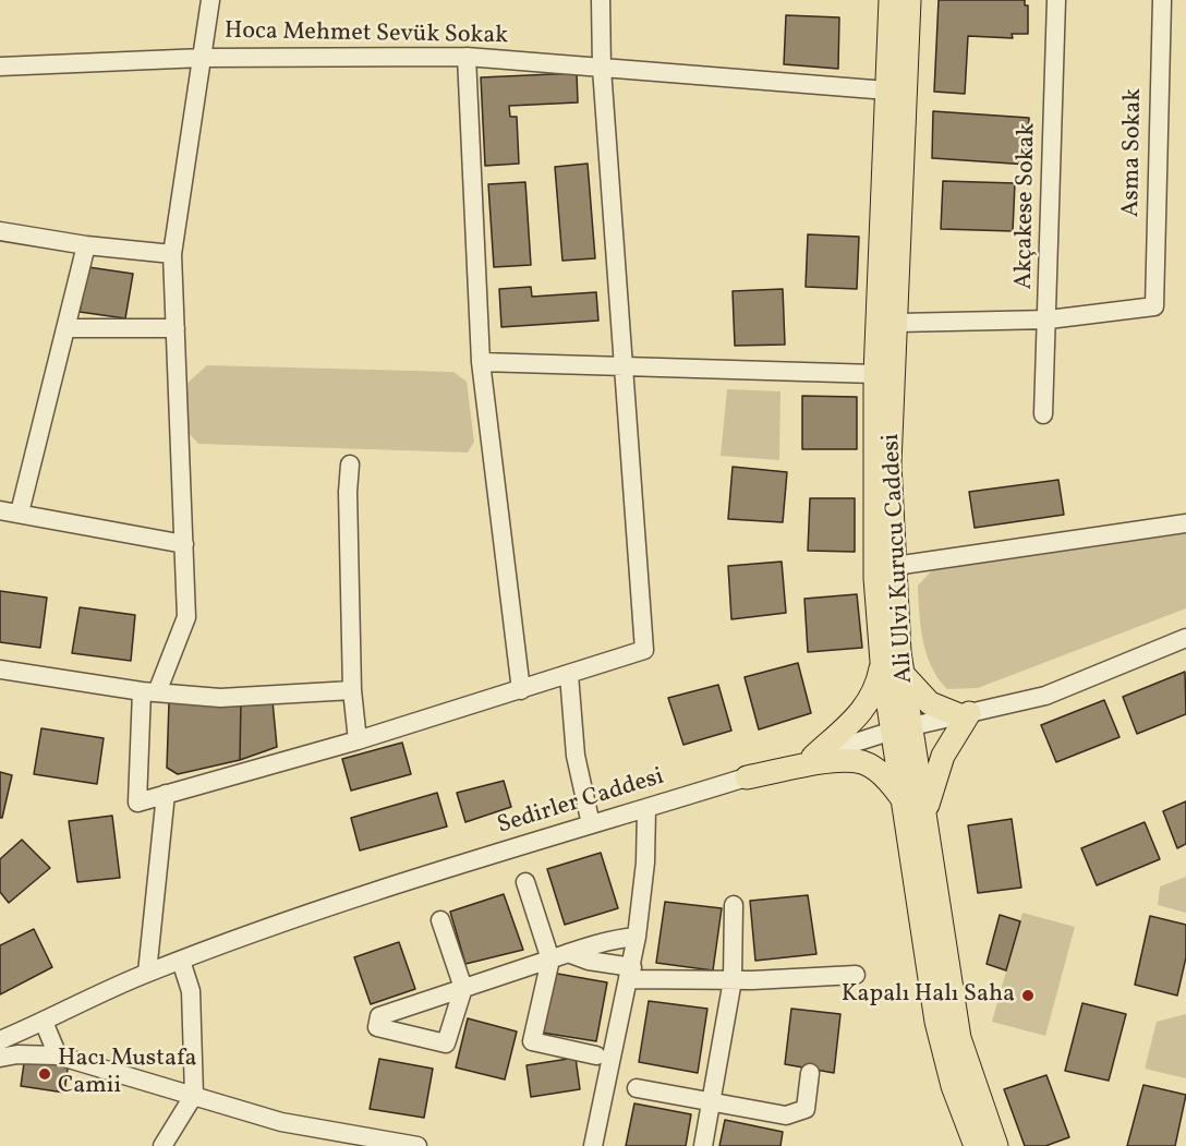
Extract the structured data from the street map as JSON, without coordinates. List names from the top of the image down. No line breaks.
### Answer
{"streets":{"main road":["Ali Ulvi Kurucu Caddesi"],"street":["Hoca Mehmet Sevük Sokak","Asma Sokak","Akçakese Sokak","Sedirler Caddesi"]},"crossings":[["Hoca Mehmet Sevük Sokak","Ali Ulvi Kurucu Caddesi"],["Asma Sokak","Akçakese Sokak"],["Ali Ulvi Kurucu Caddesi","Sedirler Caddesi"]],"places":["Kapalı Halı Saha","Hacı Mustafa Camii"]}
